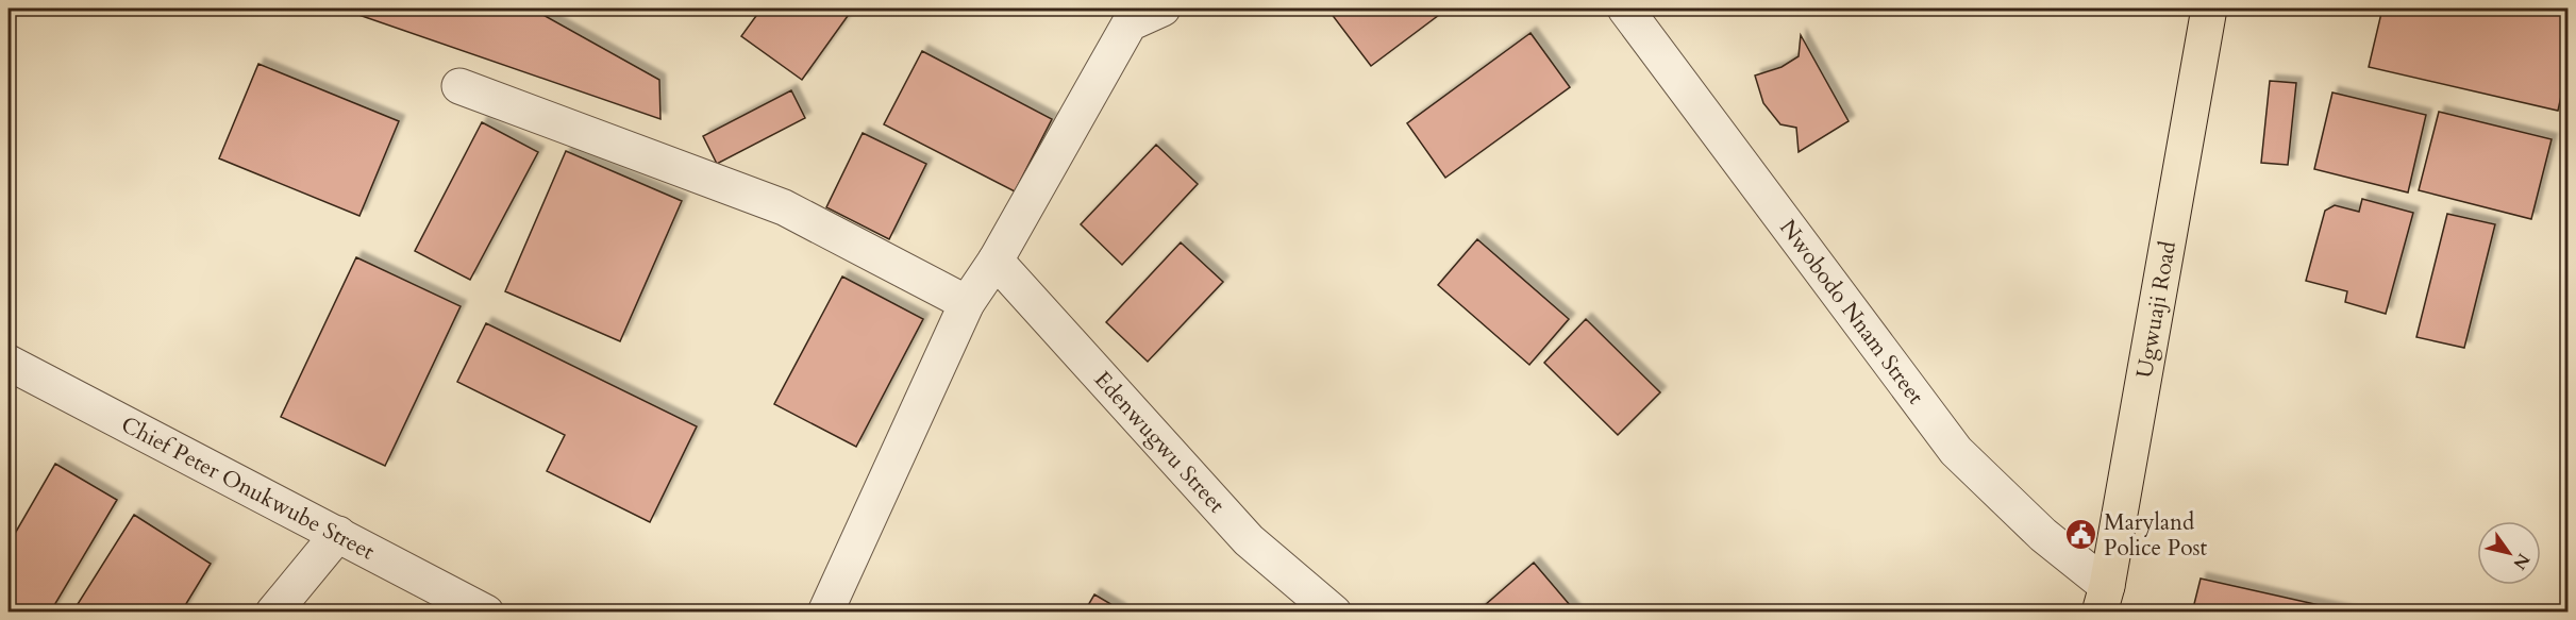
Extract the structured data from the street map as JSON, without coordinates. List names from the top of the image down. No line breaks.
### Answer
{"streets":{"main road":["Ugwuaji Road"],"street":["Nwobodo Nnam Street","Edenwugwu Street","Chief Peter Onukwube Street"]},"crossings":[["Nwobodo Nnam Street","Ugwuaji Road"]],"places":{"public building":["Maryland Police Post"]},"north":"bottom right"}
